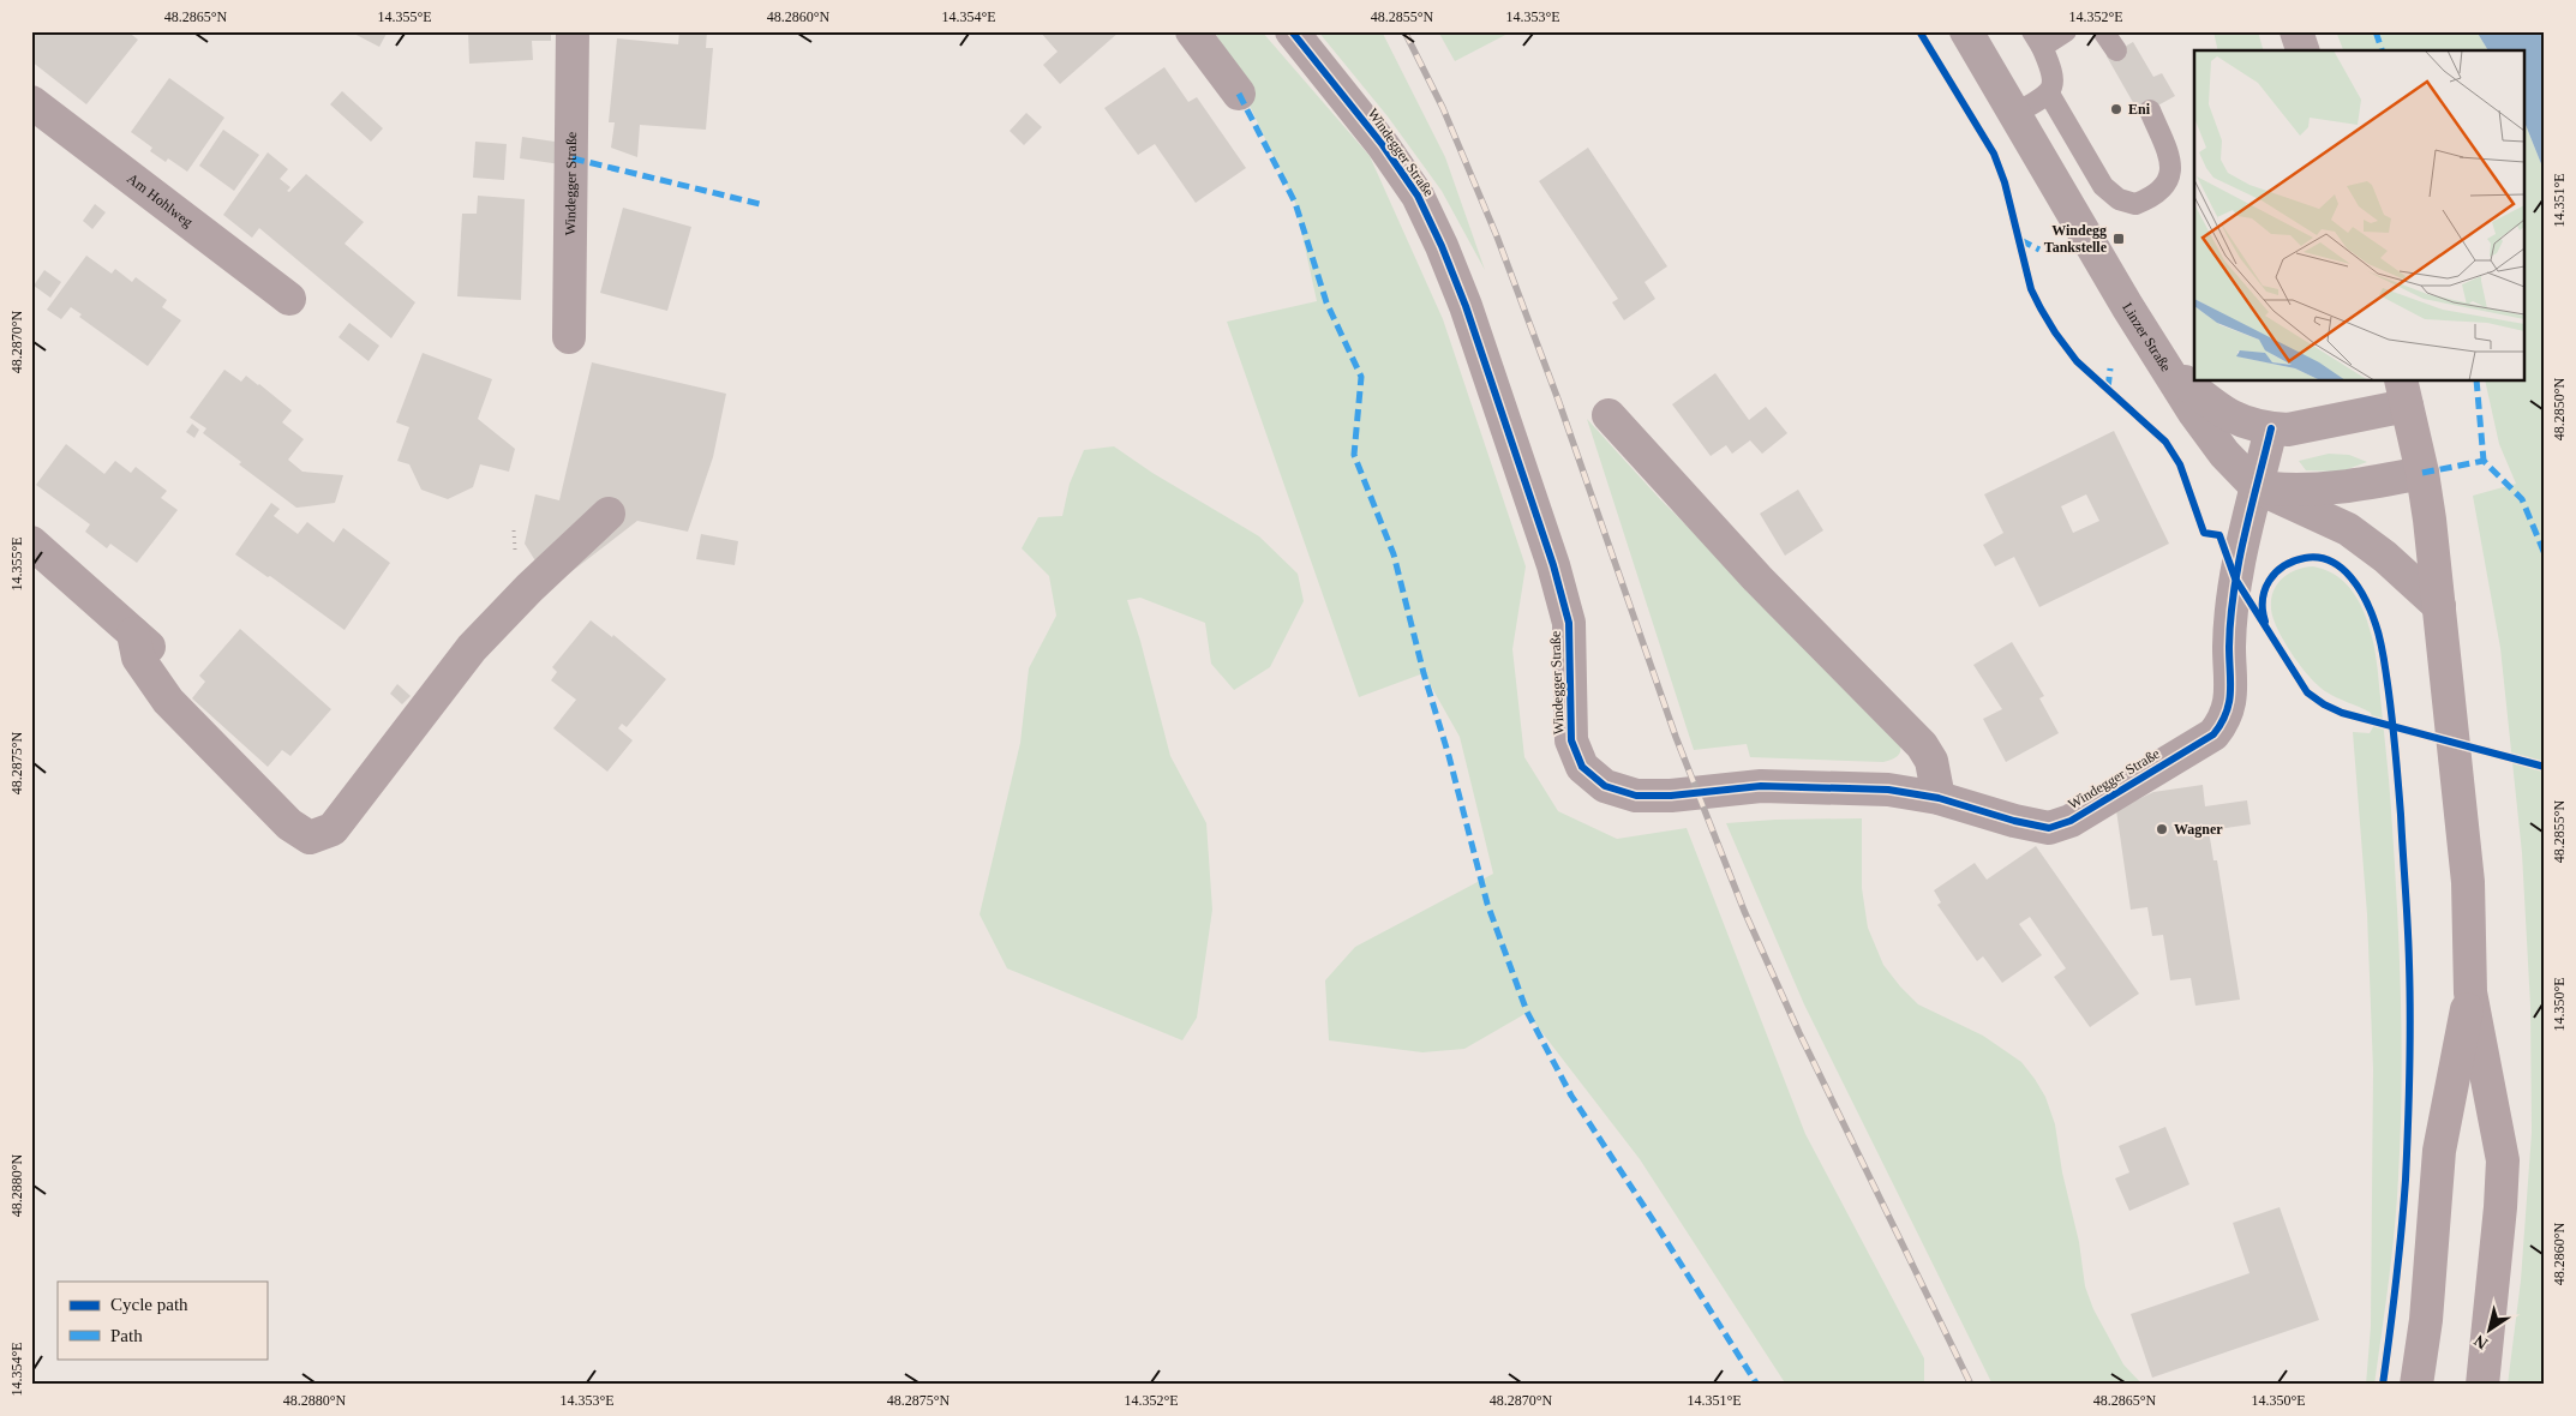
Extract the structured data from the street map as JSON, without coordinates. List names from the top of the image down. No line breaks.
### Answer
{"streets":{"street":["Windegger Straße","Am Hohlweg","Linzer Straße"]},"crossings":[["Windegger Straße","Linzer Straße"]],"places":{"other":["Eni","Wagner"],"transit":["Windegg Tankstelle"]},"legend":["Cycle path","Path"],"north":"bottom left","coordinates":["48.2865°N","14.355°E","48.2860°N","14.354°E","48.2855°N","14.353°E","14.352°E","14.351°E","48.2870°N","48.2850°N","48.2875°N","14.350°E","48.2880°N"]}
